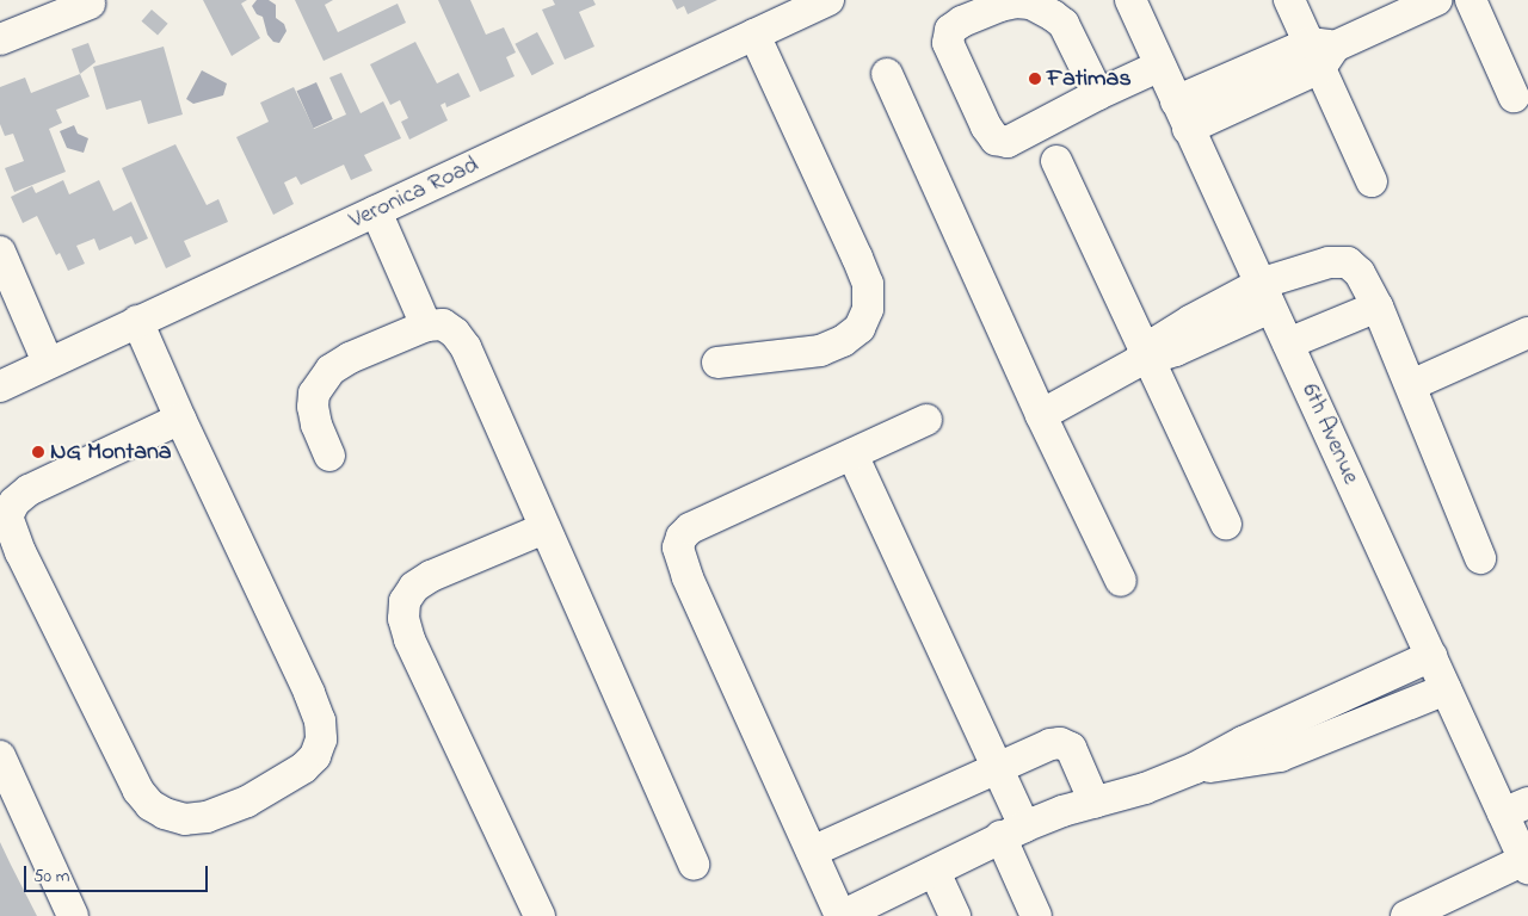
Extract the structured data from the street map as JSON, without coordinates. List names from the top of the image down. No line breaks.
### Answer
{"streets":{"street":["Veronica Road","6th Avenue"]},"places":["Fatimas","NG Montana"],"scale_bar":"50 m"}
